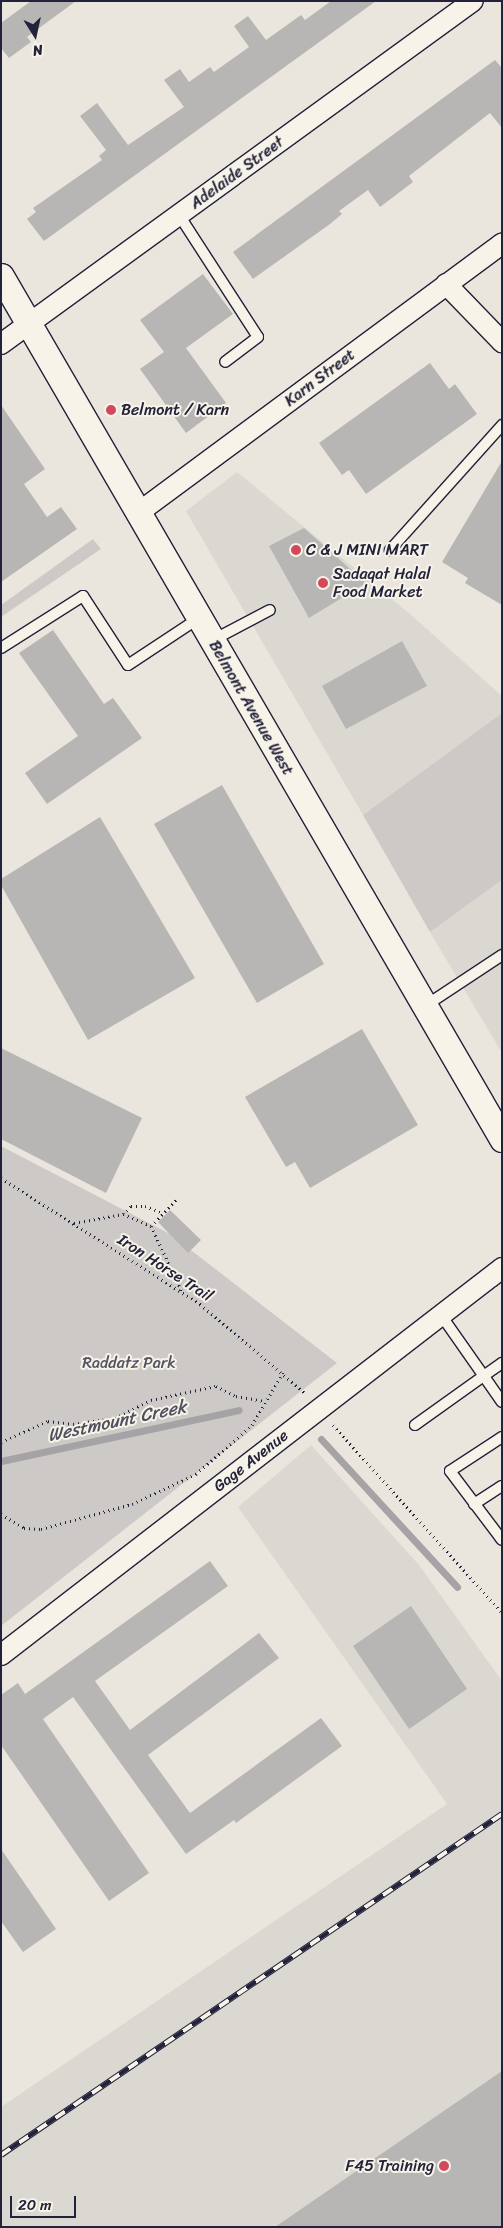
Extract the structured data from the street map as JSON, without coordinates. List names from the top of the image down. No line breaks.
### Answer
{"streets":{"street":["Adelaide Street","Karn Street","Belmont Avenue West","Gage Avenue"],"path":["Iron Horse Trail"]},"crossings":[["Adelaide Street","Belmont Avenue West"],["Karn Street","Belmont Avenue West"]],"water":["Westmount Creek"],"parks":["Raddatz Park"],"places":["Belmont / Karn","C & J MINI MART","Sadaqat Halal Food Market","F45 Training"],"scale_bar":"20 m","north":"bottom"}
